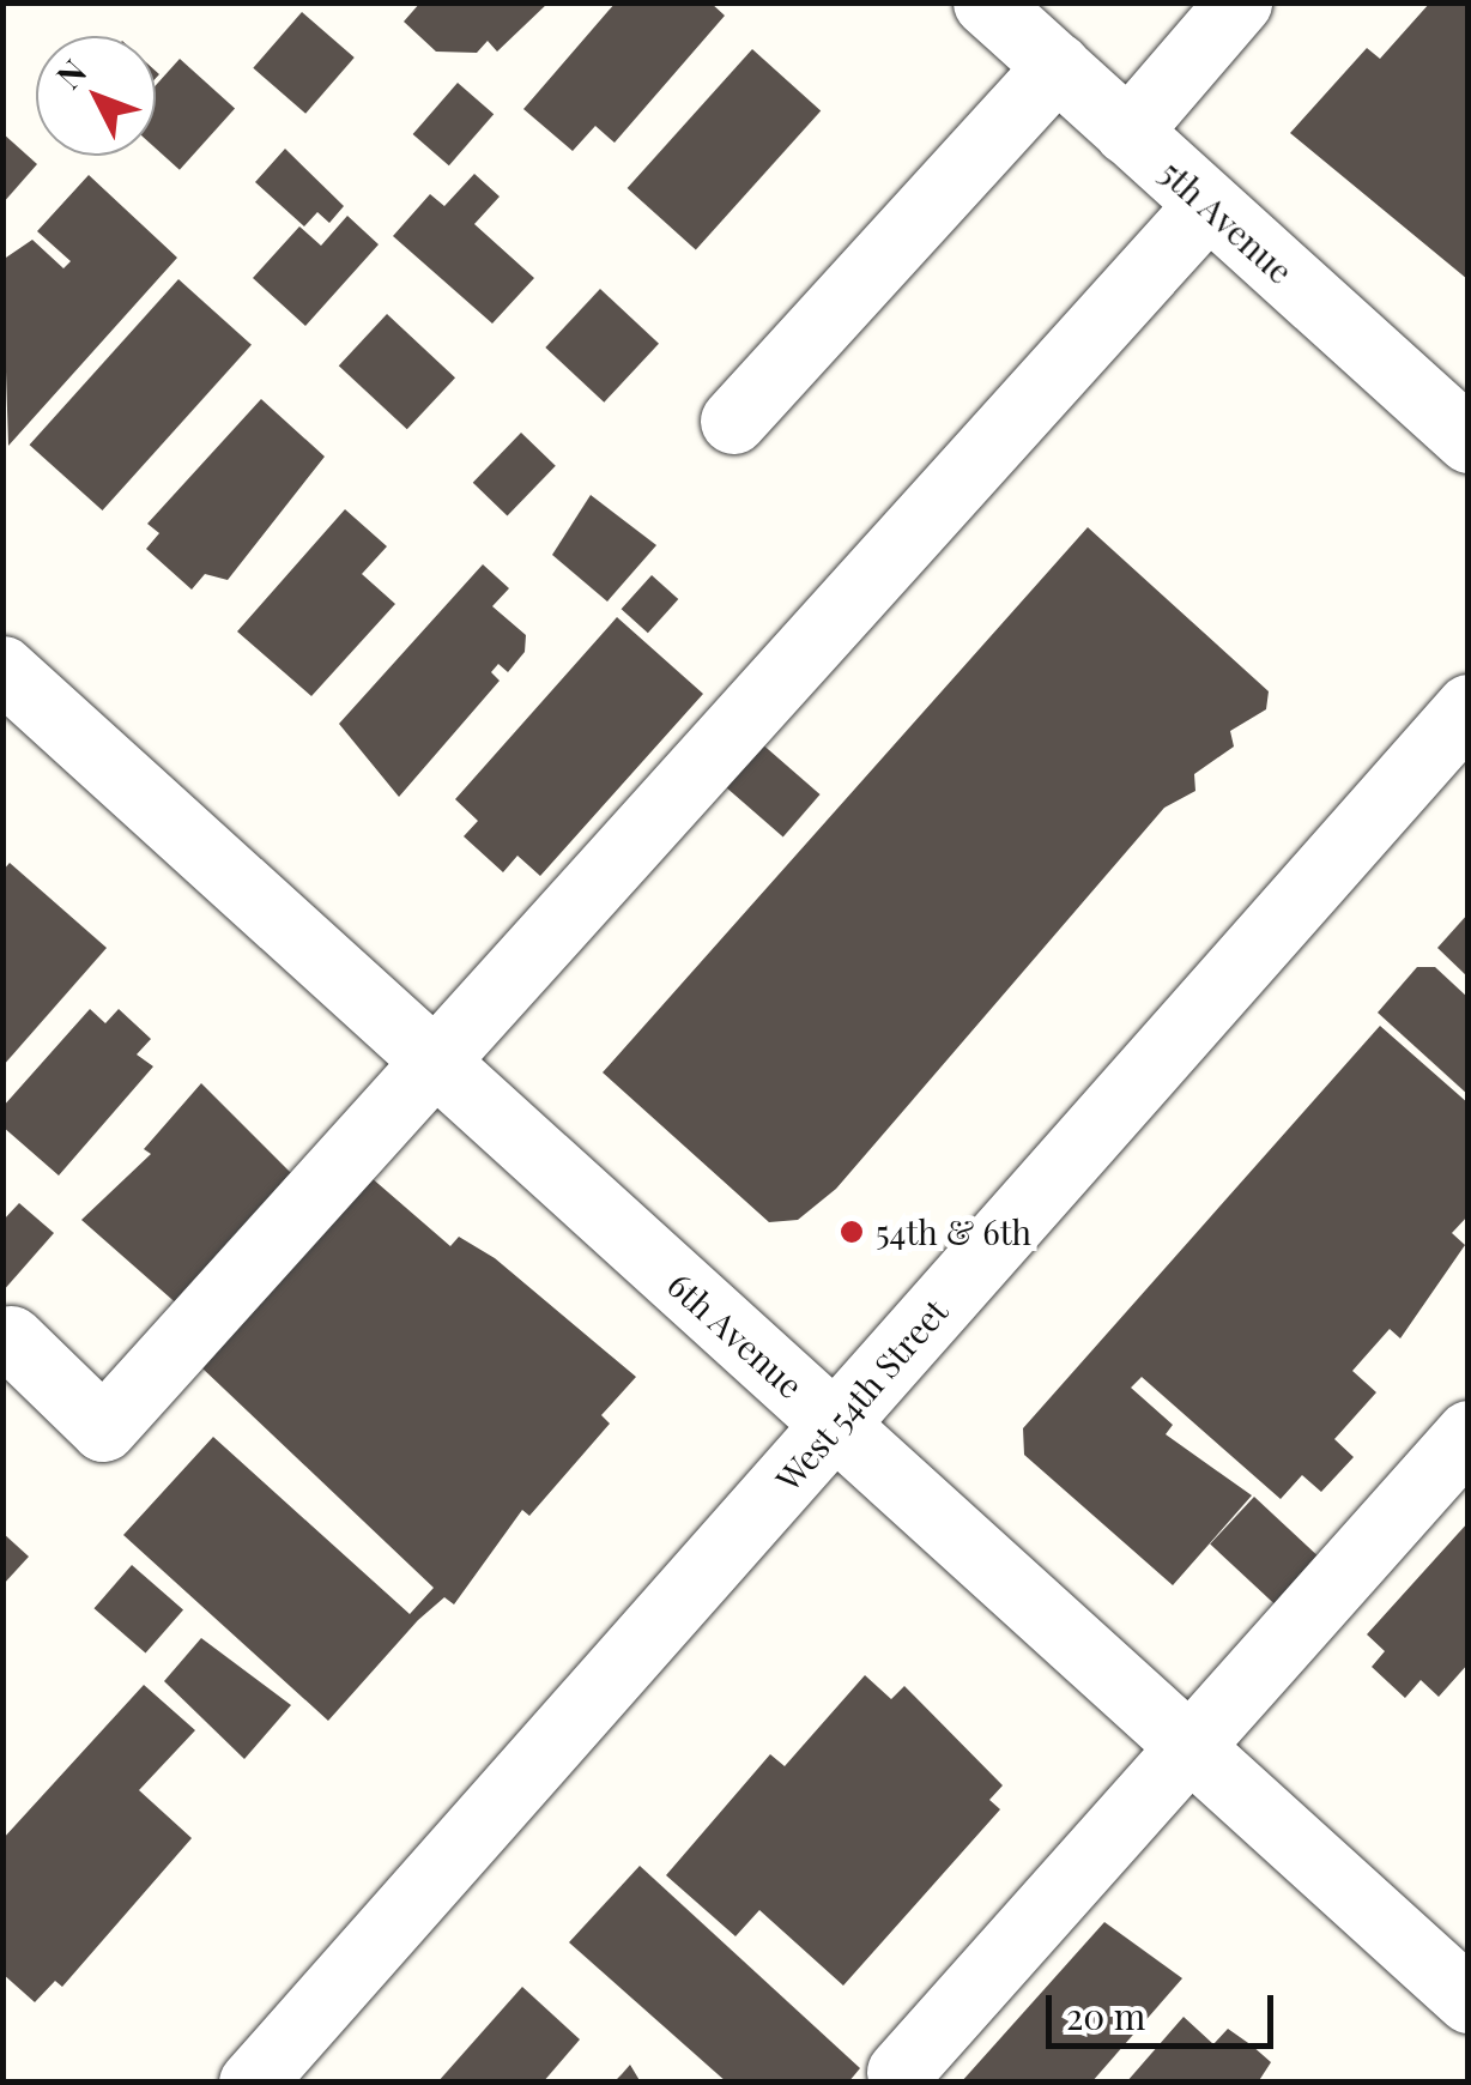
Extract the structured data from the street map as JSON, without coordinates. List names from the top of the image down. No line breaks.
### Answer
{"streets":{"street":["5th Avenue","6th Avenue","West 54th Street"]},"crossings":[["6th Avenue","West 54th Street"]],"places":["54th & 6th"],"scale_bar":"20 m","north":"top left"}
